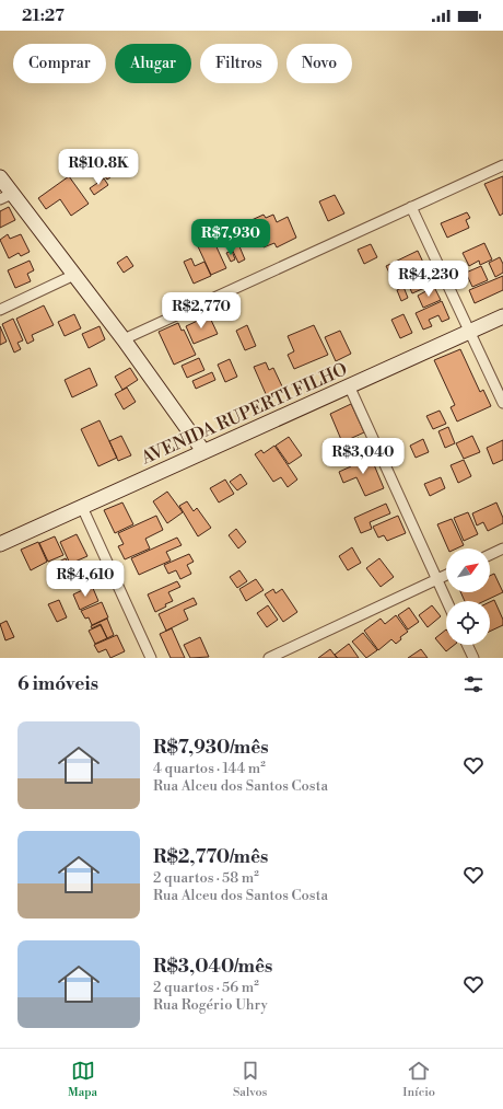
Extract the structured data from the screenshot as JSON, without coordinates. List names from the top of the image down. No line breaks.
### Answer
{"streets":{"main road":["AVENIDA RUPERTI FILHO"]},"north":"top right","page":{"status":"21:27","chip":["Comprar","Alugar","Filtros","Novo"],"price":["R$10.8K","R$7,930","R$4,230","R$2,770","R$3,040","R$4,610"],"heading":"6 imóveis","list":[{"name":"R$7,930/mês","note":"4 quartos · 144 m² · Rua Alceu dos Santos Costa"},{"name":"R$2,770/mês","note":"2 quartos · 58 m² · Rua Alceu dos Santos Costa"},{"name":"R$3,040/mês","note":"2 quartos · 56 m² · Rua Rogério Uhry"}],"tabs":["Mapa","Salvos","Início"]}}
